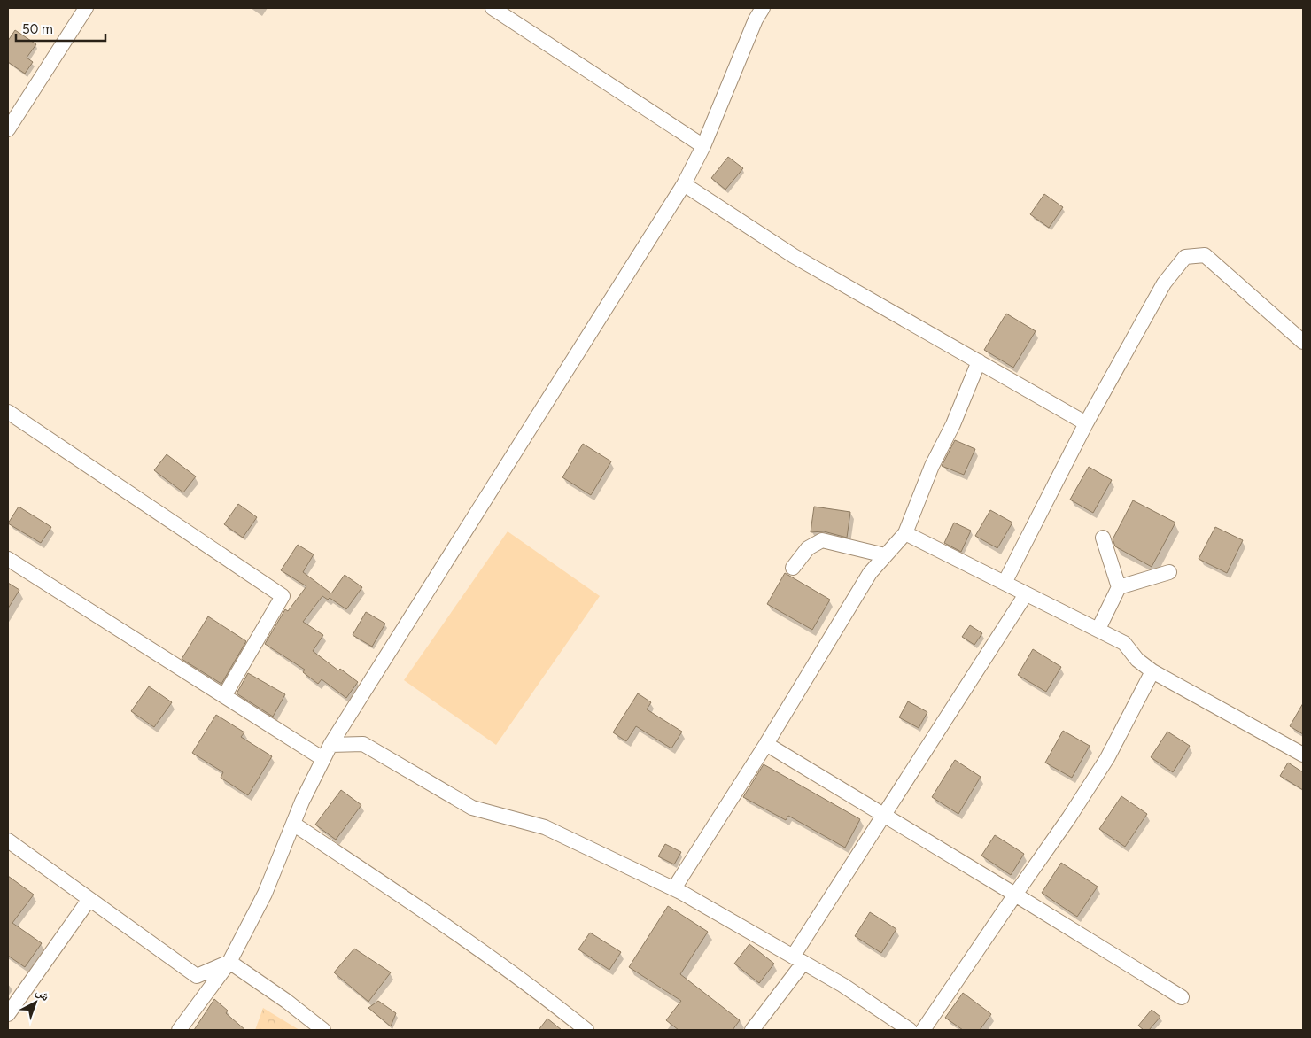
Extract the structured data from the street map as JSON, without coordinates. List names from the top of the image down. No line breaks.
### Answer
{"scale_bar":"50 m","north":"top right"}
